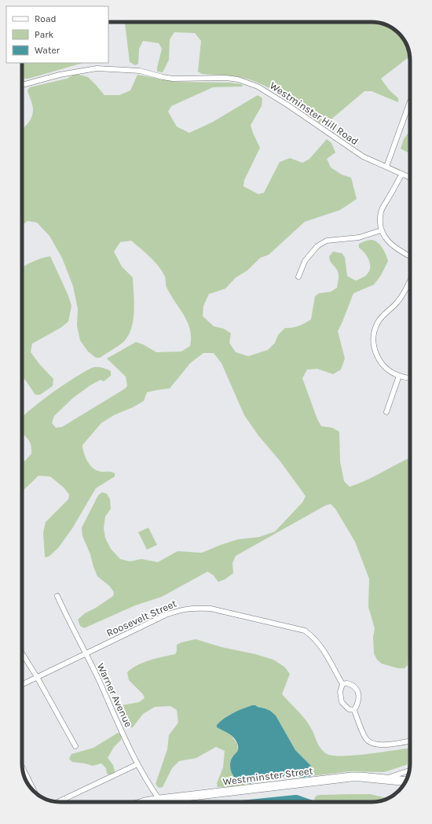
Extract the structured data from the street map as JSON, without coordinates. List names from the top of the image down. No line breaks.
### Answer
{"streets":{"highway":["Westminster Street"],"street":["Westminster Hill Road","Roosevelt Street","Warner Avenue"]},"crossings":[["Roosevelt Street","Warner Avenue"],["Warner Avenue","Westminster Street"]],"legend":["Road","Park","Water"]}
